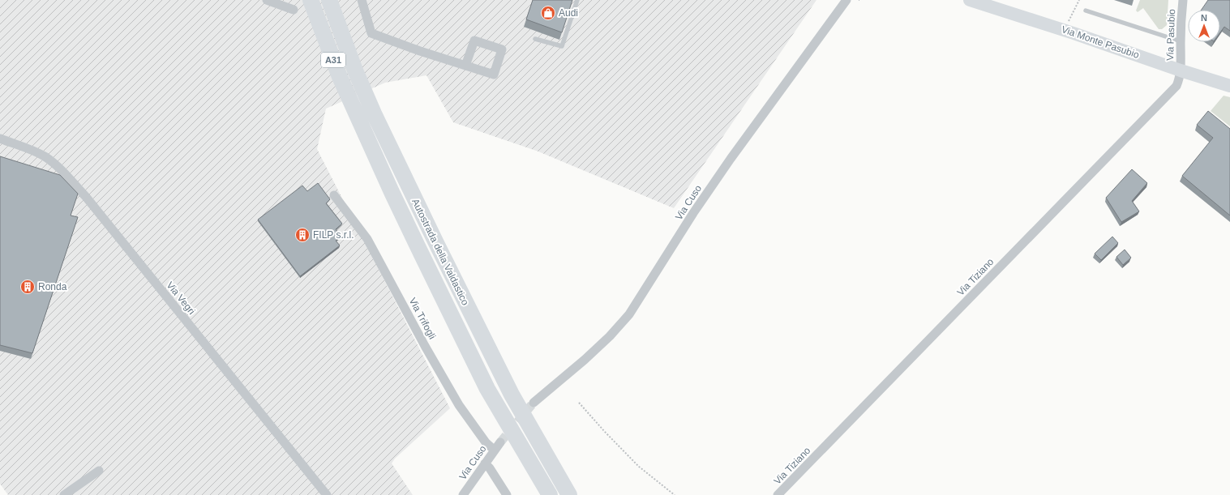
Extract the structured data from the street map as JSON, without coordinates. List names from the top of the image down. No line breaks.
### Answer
{"streets":{"highway":["A31","Autostrada della Valdastico"],"main road":["Via Monte Pasubio"],"street":["Via Pasubio","Via Cuso","Via Tiziano","Via Vegri","Via Trifogli"]},"crossings":[["Via Pasubio","Via Monte Pasubio"],["Via Pasubio","Via Tiziano"],["Via Monte Pasubio","Via Tiziano"],["Via Cuso","Via Trifogli"]],"places":{"shop":["Audi"],"building":["FILP s.r.l.","Ronda"]},"north":"top"}
